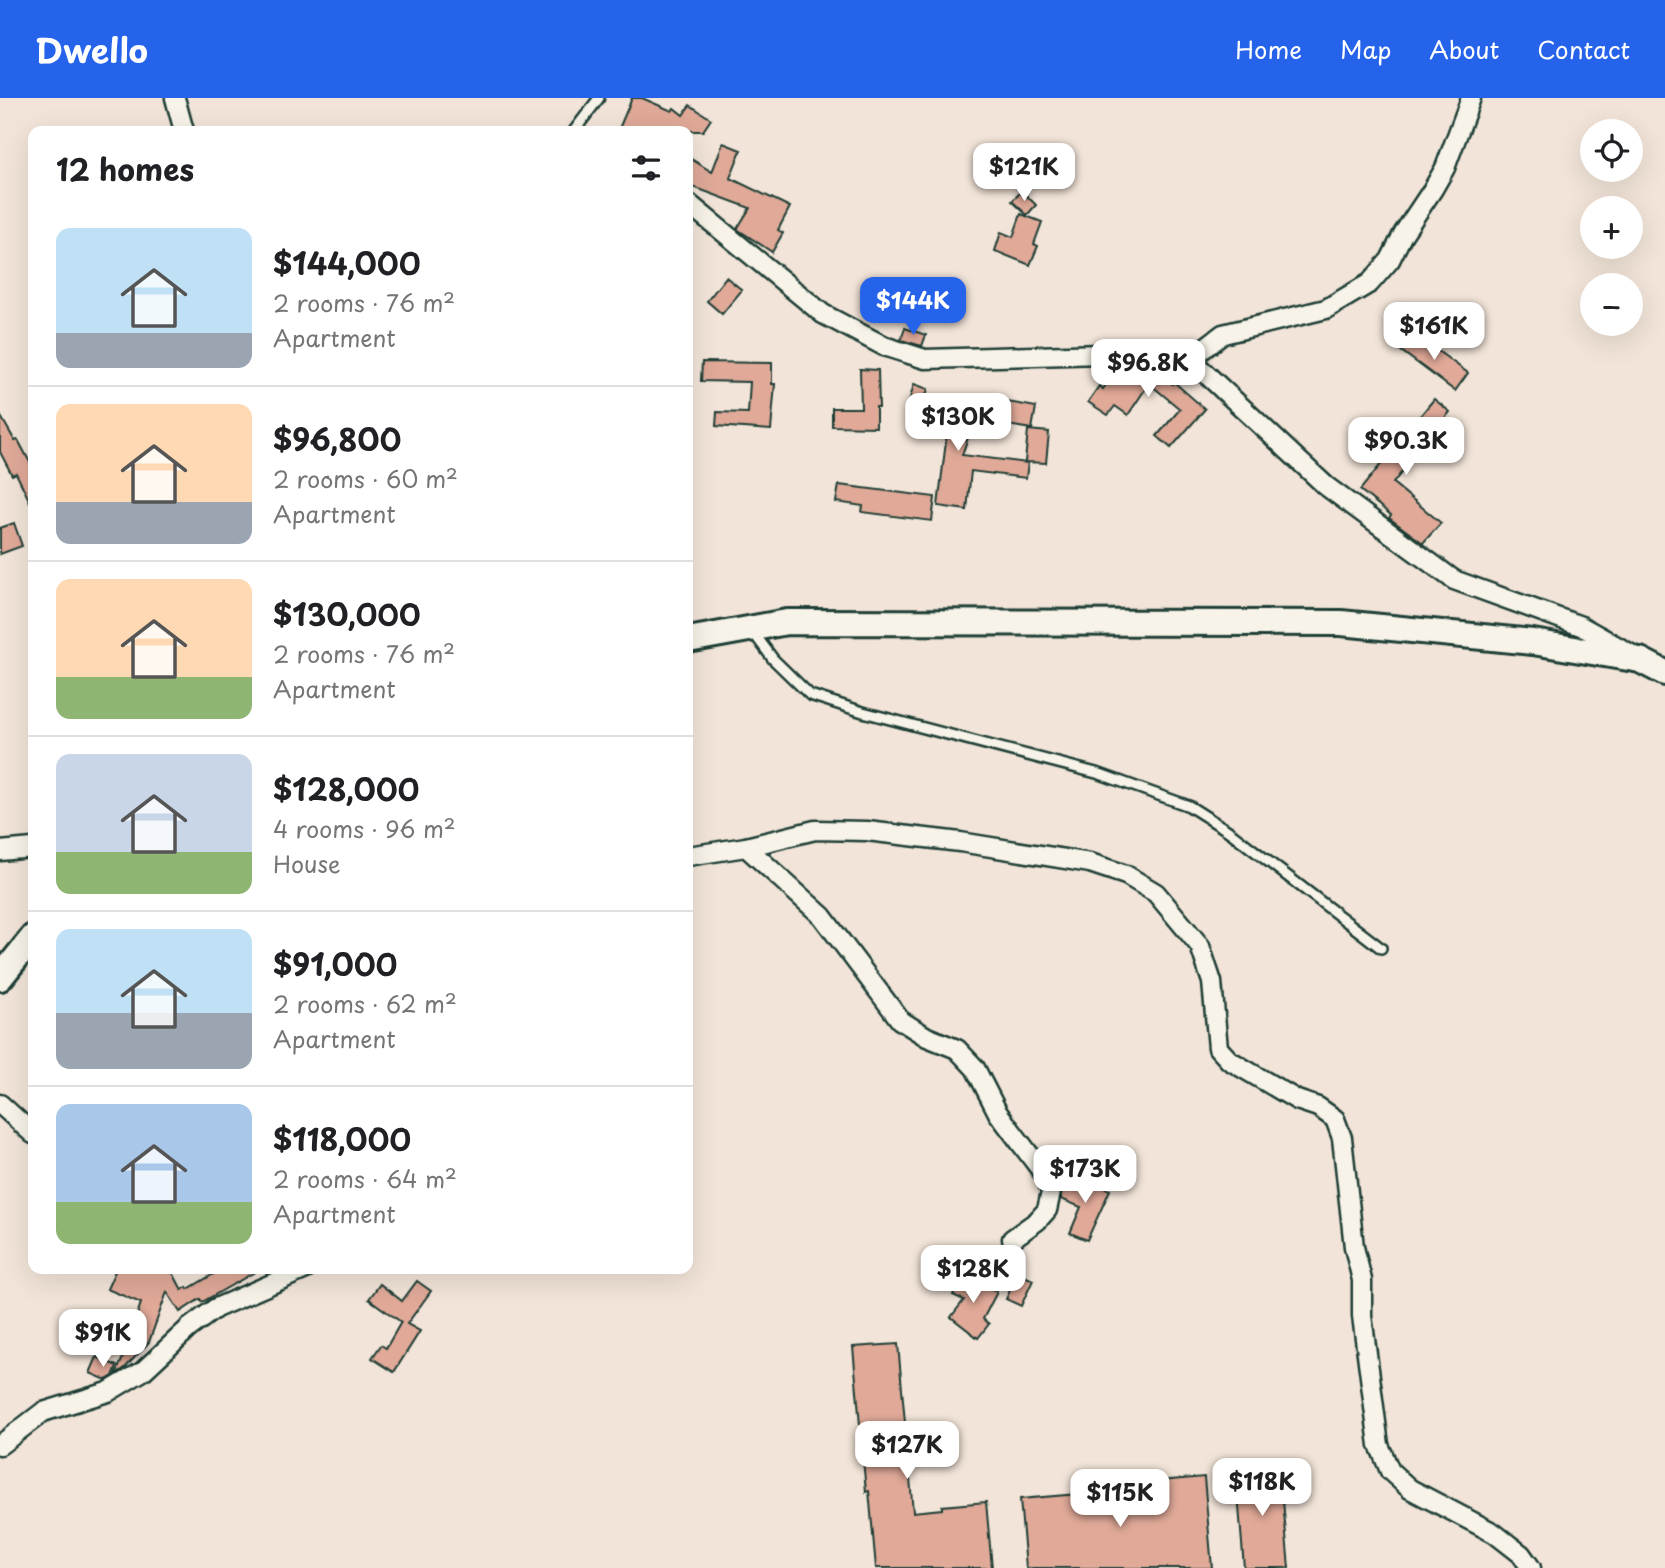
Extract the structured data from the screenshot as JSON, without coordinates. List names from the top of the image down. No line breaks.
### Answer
{"page":{"header":"Dwello","nav":["Home","Map","About","Contact"],"map_buttons":["+","−"],"heading":"12 homes","price":["$121K","$144K","$161K","$96.8K","$130K","$90.3K","$173K","$128K","$91K","$127K","$118K","$115K"],"list":[{"name":"$144,000","note":"2 rooms · 76 m² · Apartment"},{"name":"$96,800","note":"2 rooms · 60 m² · Apartment"},{"name":"$130,000","note":"2 rooms · 76 m² · Apartment"},{"name":"$128,000","note":"4 rooms · 96 m² · House"},{"name":"$91,000","note":"2 rooms · 62 m² · Apartment"},{"name":"$118,000","note":"2 rooms · 64 m² · Apartment"}]}}
